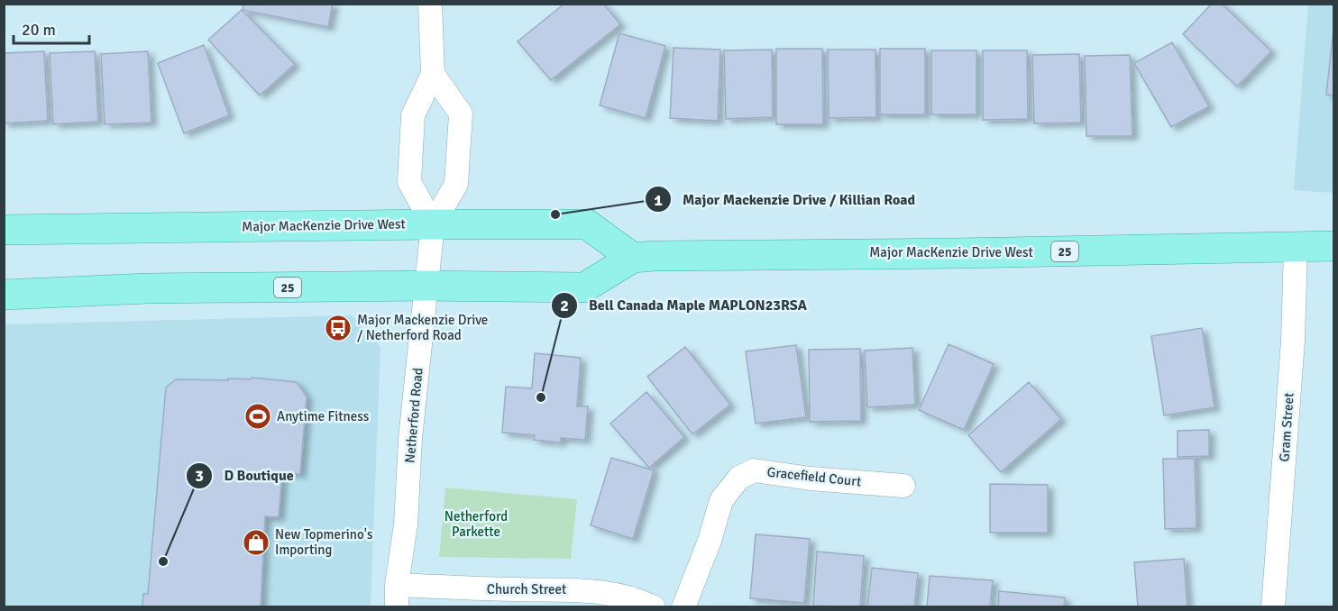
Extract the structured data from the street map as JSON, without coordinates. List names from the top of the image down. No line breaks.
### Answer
{"streets":{"main road":["Major MacKenzie Drive West","25"],"street":["Netherford Road","Gram Street","Gracefield Court","Church Street"]},"crossings":[["Major MacKenzie Drive West","Netherford Road"],["Major MacKenzie Drive West","Gram Street"],["Netherford Road","Church Street"]],"parks":["Netherford Parkette"],"places":{"other":["Major Mackenzie Drive / Killian Road","Bell Canada Maple MAPLON23RSA","D Boutique"],"bus stop":["Major Mackenzie Drive / Netherford Road"],"sports":["Anytime Fitness"],"shop":["New Topmerino's Importing"]},"scale_bar":"20 m"}
